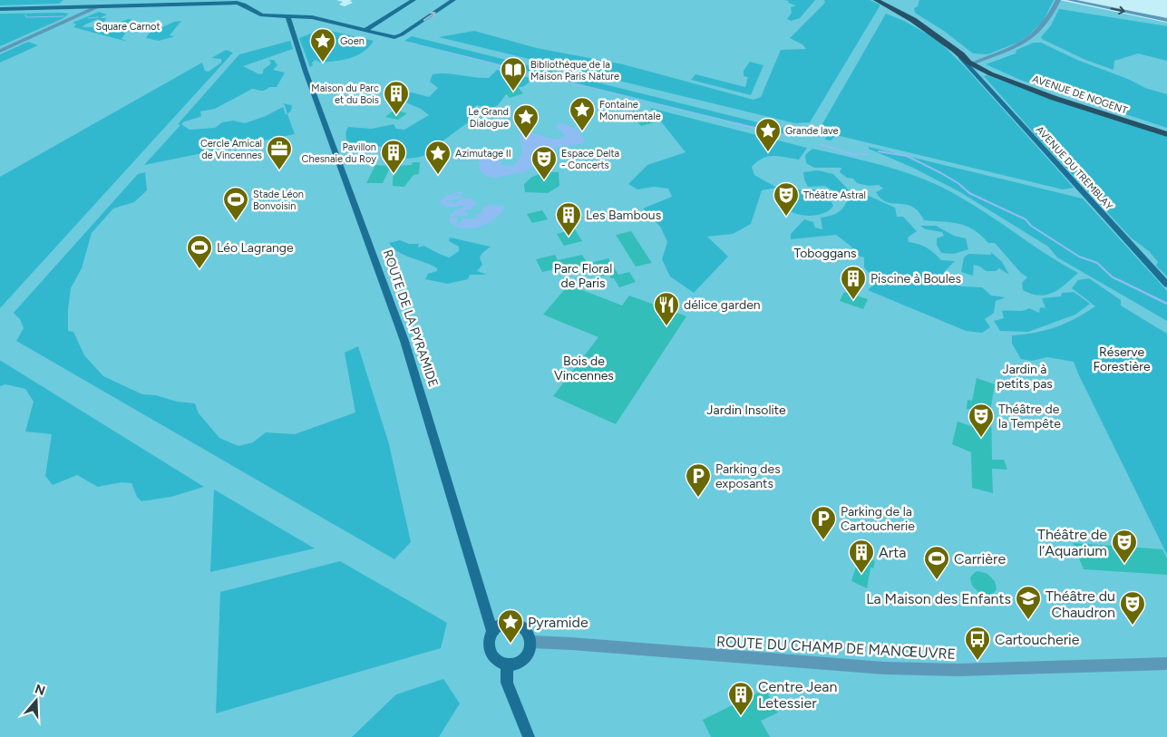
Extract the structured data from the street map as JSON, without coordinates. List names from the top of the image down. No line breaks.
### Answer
{"streets":{"main road":["AVENUE DE NOGENT"],"street":["AVENUE DU TREMBLAY","ROUTE DE LA PYRAMIDE","ROUTE DU CHAMP DE MANŒUVRE"]},"crossings":[["AVENUE DE NOGENT","AVENUE DU TREMBLAY"],["ROUTE DE LA PYRAMIDE","ROUTE DU CHAMP DE MANŒUVRE"]],"parks":["Square Carnot","Toboggans","Parc Floral de Paris","Réserve Forestière","Bois de Vincennes","Jardin à petits pas","Jardin Insolite"],"places":{"place":["Goen","Fontaine Monumentale","Le Grand Dialogue","Grande lave","Azimutage II","Pyramide"],"library":["Bibliothèque de la Maison Paris Nature"],"building":["Maison du Parc et du Bois","Pavillon Chesnaie du Roy","Les Bambous","Piscine à Boules","Arta","Centre Jean Letessier"],"office":["Cercle Amical de Vincennes"],"theatre":["Espace Delta - Concerts","Théâtre Astral","Théâtre de la Tempête","Théâtre de l’Aquarium","Théâtre du Chaudron"],"sports":["Stade Léon Bonvoisin","Léo Lagrange","Carrière"],"restaurant":["délice garden"],"parking":["Parking des exposants","Parking de la Cartoucherie"],"school or university":["La Maison des Enfants"],"bus stop":["Cartoucherie"]},"north":"top"}
